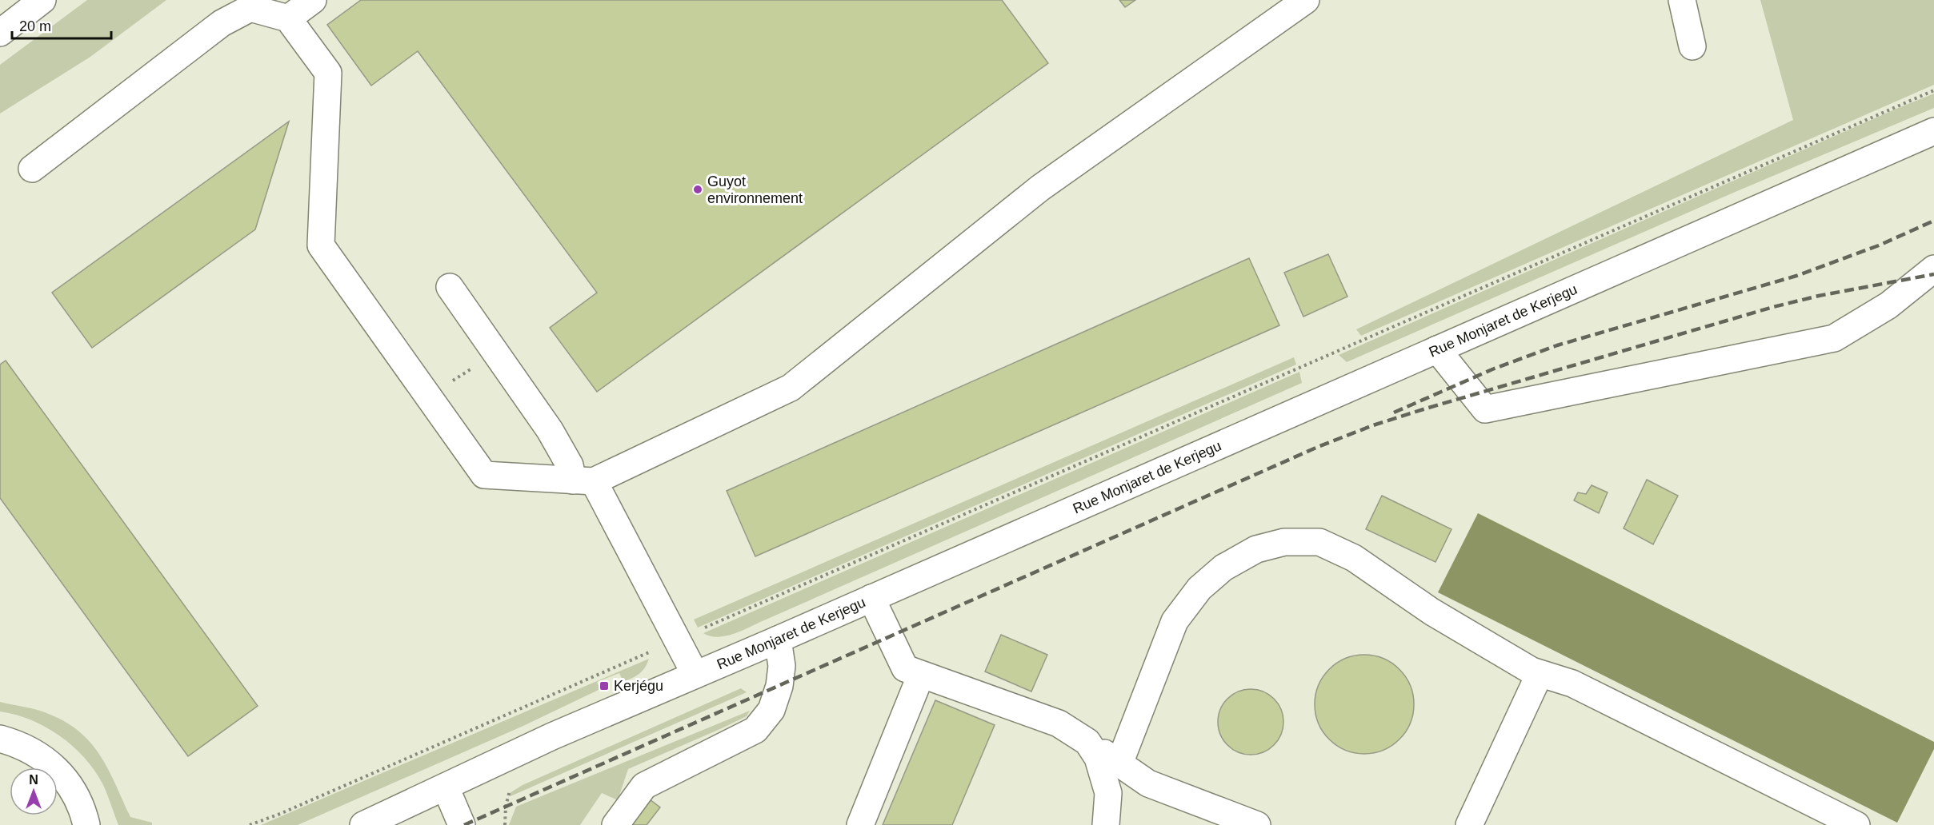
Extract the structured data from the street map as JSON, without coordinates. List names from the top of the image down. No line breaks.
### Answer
{"streets":{"main road":["Rue Monjaret de Kerjegu"]},"places":{"other":["Guyot environnement"],"transit":["Kerjégu"]},"scale_bar":"20 m","north":"top"}
